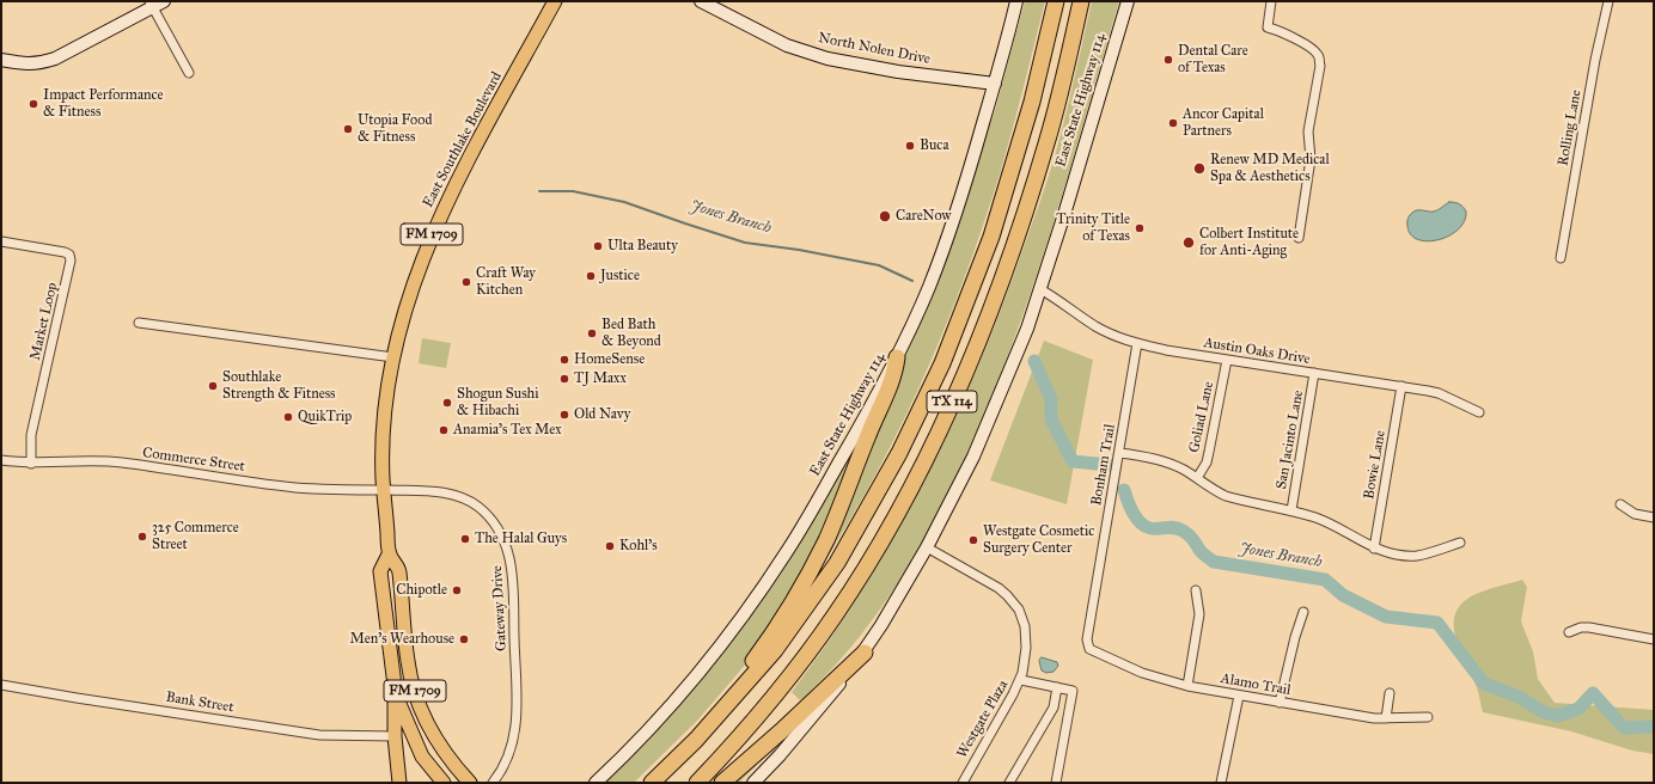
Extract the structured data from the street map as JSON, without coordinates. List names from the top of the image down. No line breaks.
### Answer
{"streets":{"highway":["TX 114"],"main road":["North Nolen Drive","East State Highway 114","East Southlake Boulevard","FM 1709"],"street":["Rolling Lane","Market Loop","Austin Oaks Drive","Goliad Lane","San Jacinto Lane","Commerce Street","Bonham Trail","Bowie Lane","Gateway Drive","Alamo Trail","Bank Street","Westgate Plaza"]},"crossings":[["North Nolen Drive","East State Highway 114"],["East State Highway 114","Austin Oaks Drive"],["East State Highway 114","Westgate Plaza"],["East Southlake Boulevard","Commerce Street"],["East Southlake Boulevard","Gateway Drive"],["Market Loop","Commerce Street"],["Austin Oaks Drive","Goliad Lane"],["Austin Oaks Drive","San Jacinto Lane"],["Austin Oaks Drive","Bonham Trail"],["Austin Oaks Drive","Bowie Lane"],["Commerce Street","Gateway Drive"],["Bonham Trail","Alamo Trail"]],"water":["Jones Branch"],"places":["Dental Care of Texas","Impact Performance & Fitness","Ancor Capital Partners","Utopia Food & Fitness","Buca","Renew MD Medical Spa & Aesthetics","CareNow","Trinity Title of Texas","Colbert Institute for Anti-Aging","Ulta Beauty","Justice","Craft Way Kitchen","Bed Bath & Beyond","HomeSense","TJ Maxx","Southlake Strength & Fitness","Shogun Sushi & Hibachi","Old Navy","QuikTrip","Anamia's Tex Mex","325 Commerce Street","The Halal Guys","Westgate Cosmetic Surgery Center","Kohl's","Chipotle","Men's Wearhouse"]}
